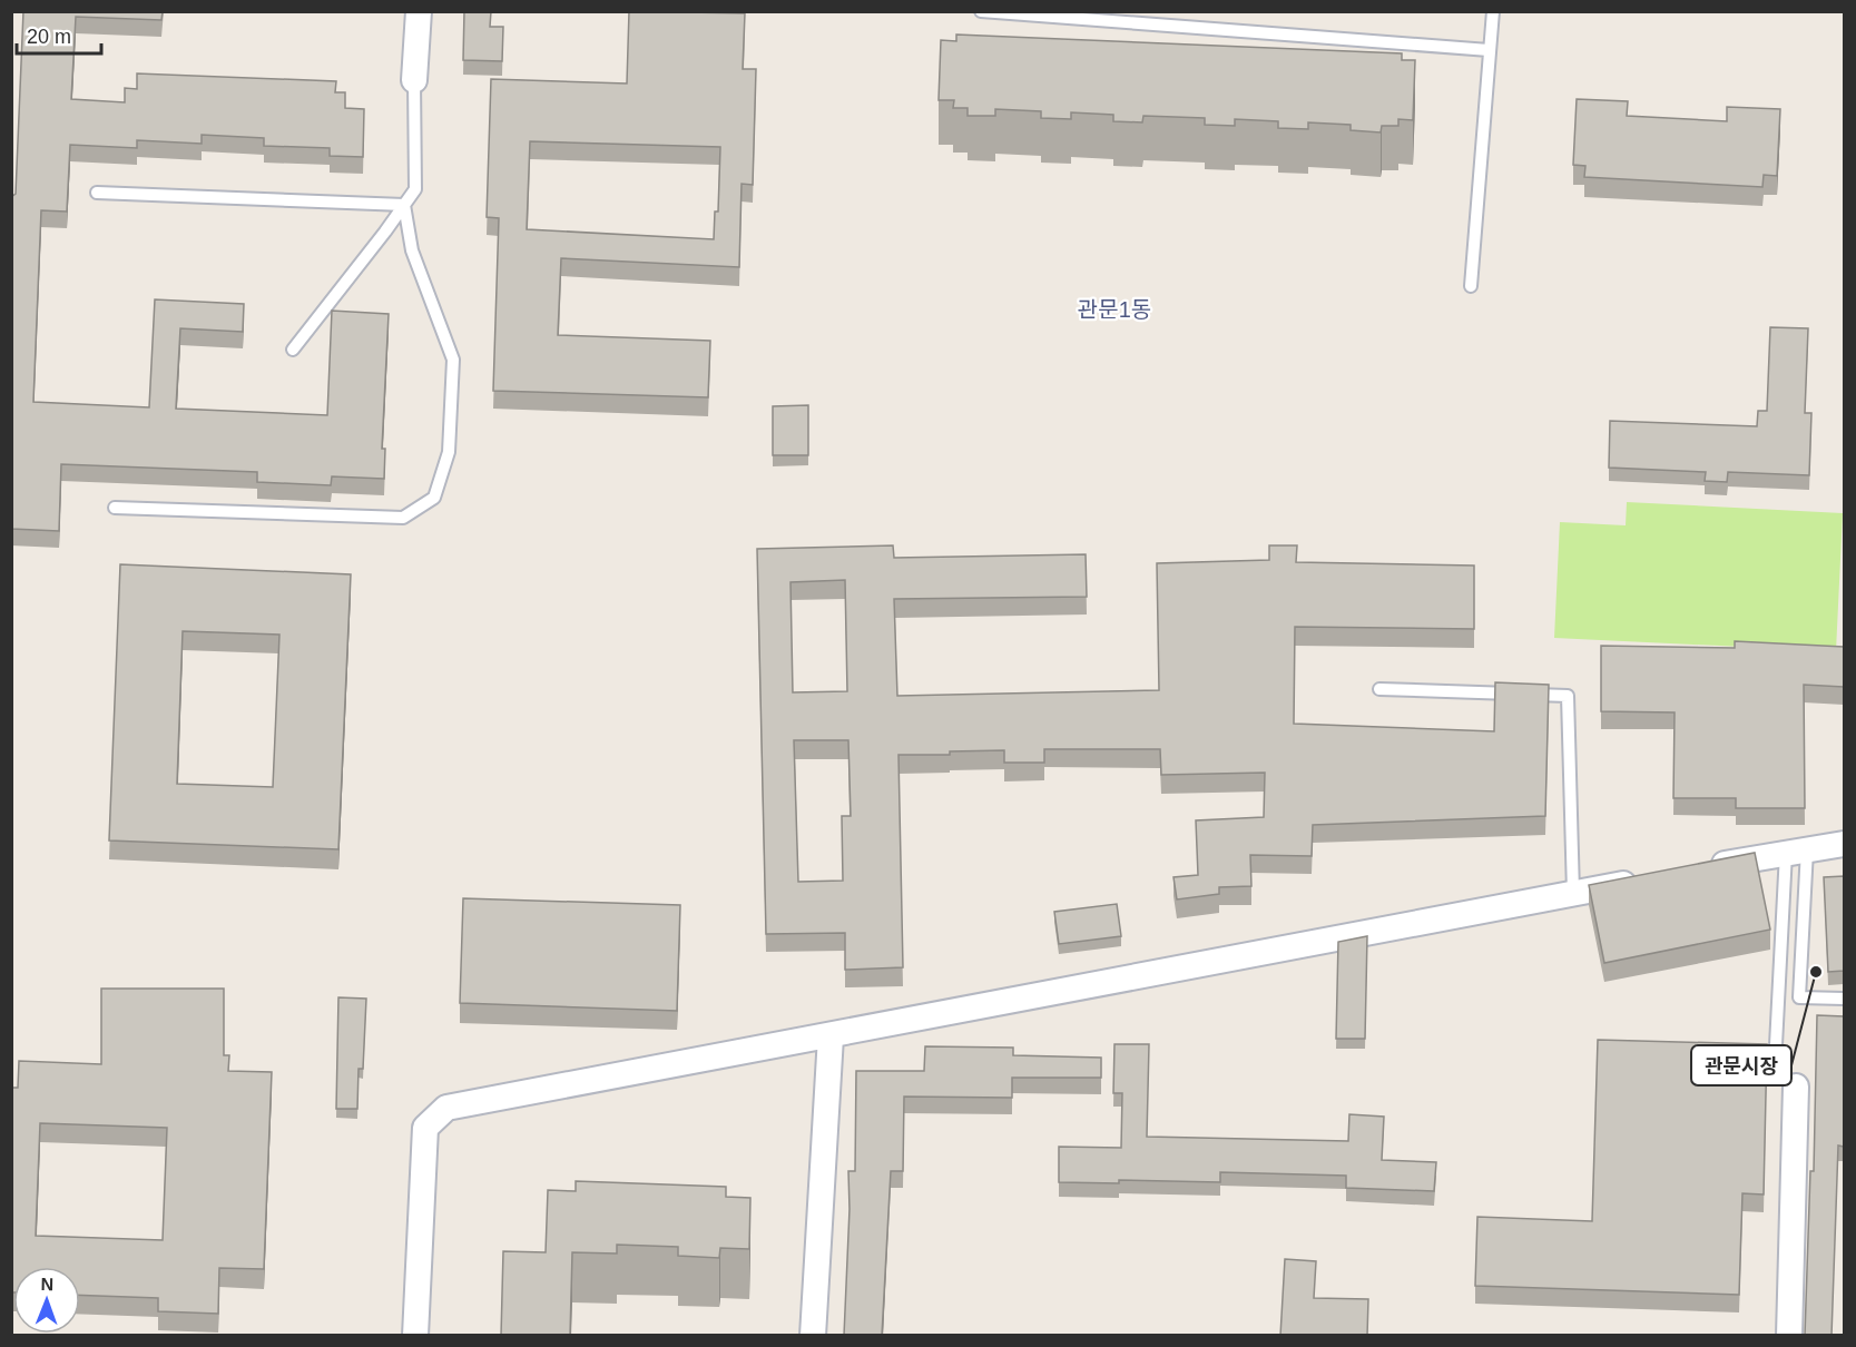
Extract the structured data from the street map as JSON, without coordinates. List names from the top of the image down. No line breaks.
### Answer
{"districts":["관문1동"],"places":["관문시장"],"scale_bar":"20 m","north":"top"}
